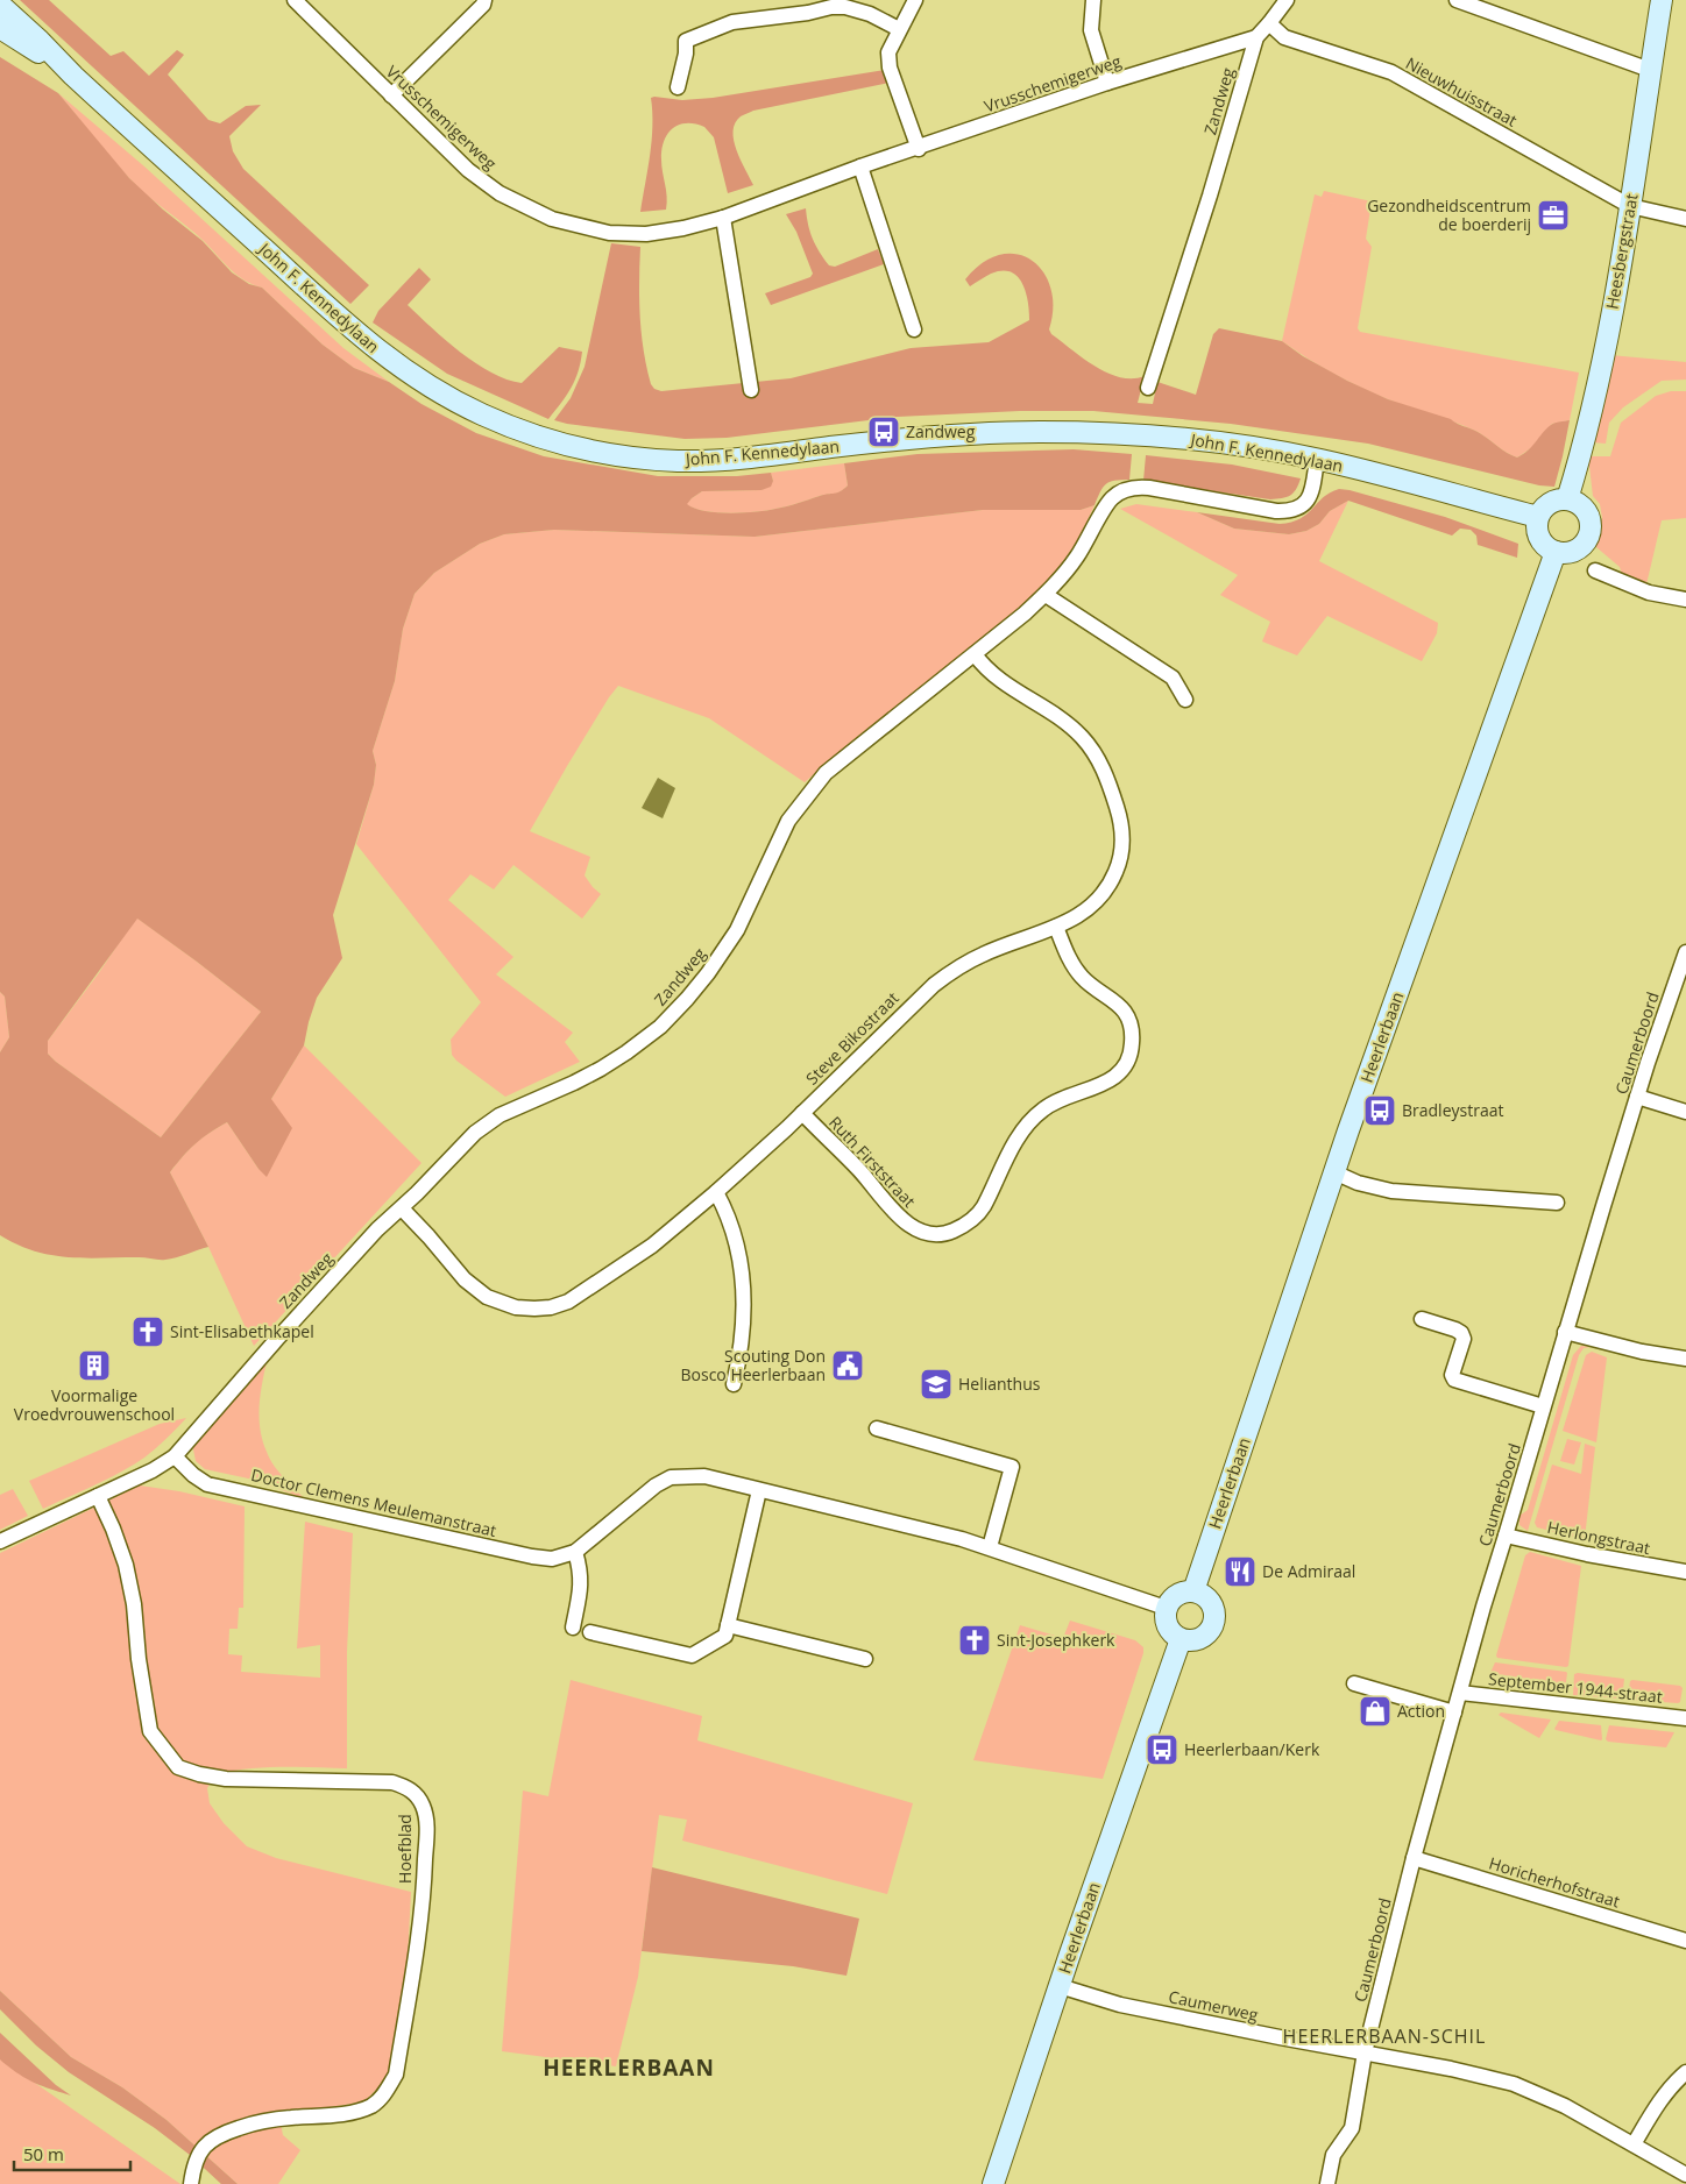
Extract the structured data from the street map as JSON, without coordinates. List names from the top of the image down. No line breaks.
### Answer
{"streets":{"street":["Vrusschemigerweg","Nieuwhuisstraat","Zandweg","Heesbergstraat","John F. Kennedylaan","Heerlerbaan","Steve Bikostraat","Caumerboord","Ruth Firststraat","Doctor Clemens Meulemanstraat","Herlongstraat","September 1944-straat","Hoefblad","Horicherhofstraat","Caumerweg"]},"crossings":[["Vrusschemigerweg","Zandweg"],["Nieuwhuisstraat","Zandweg"],["Nieuwhuisstraat","Heesbergstraat"],["Zandweg","John F. Kennedylaan"],["Zandweg","Steve Bikostraat"],["Zandweg","Doctor Clemens Meulemanstraat"],["Zandweg","Hoefblad"],["Heesbergstraat","John F. Kennedylaan"],["Heesbergstraat","Heerlerbaan"],["John F. Kennedylaan","Heerlerbaan"],["Heerlerbaan","Doctor Clemens Meulemanstraat"],["Heerlerbaan","Caumerweg"],["Steve Bikostraat","Ruth Firststraat"],["Caumerboord","Herlongstraat"],["Caumerboord","September 1944-straat"],["Caumerboord","Horicherhofstraat"],["Caumerboord","Caumerweg"]],"districts":["HEERLERBAAN-SCHIL","HEERLERBAAN"],"places":{"office":["Gezondheidscentrum de boerderij"],"bus stop":["Zandweg","Bradleystraat","Heerlerbaan/Kerk"],"church":["Sint-Elisabethkapel","Sint-Josephkerk"],"building":["Voormalige Vroedvrouwenschool"],"public building":["Scouting Don Bosco Heerlerbaan"],"school or university":["Helianthus"],"restaurant":["De Admiraal"],"shop":["Action"]},"scale_bar":"50 m"}
